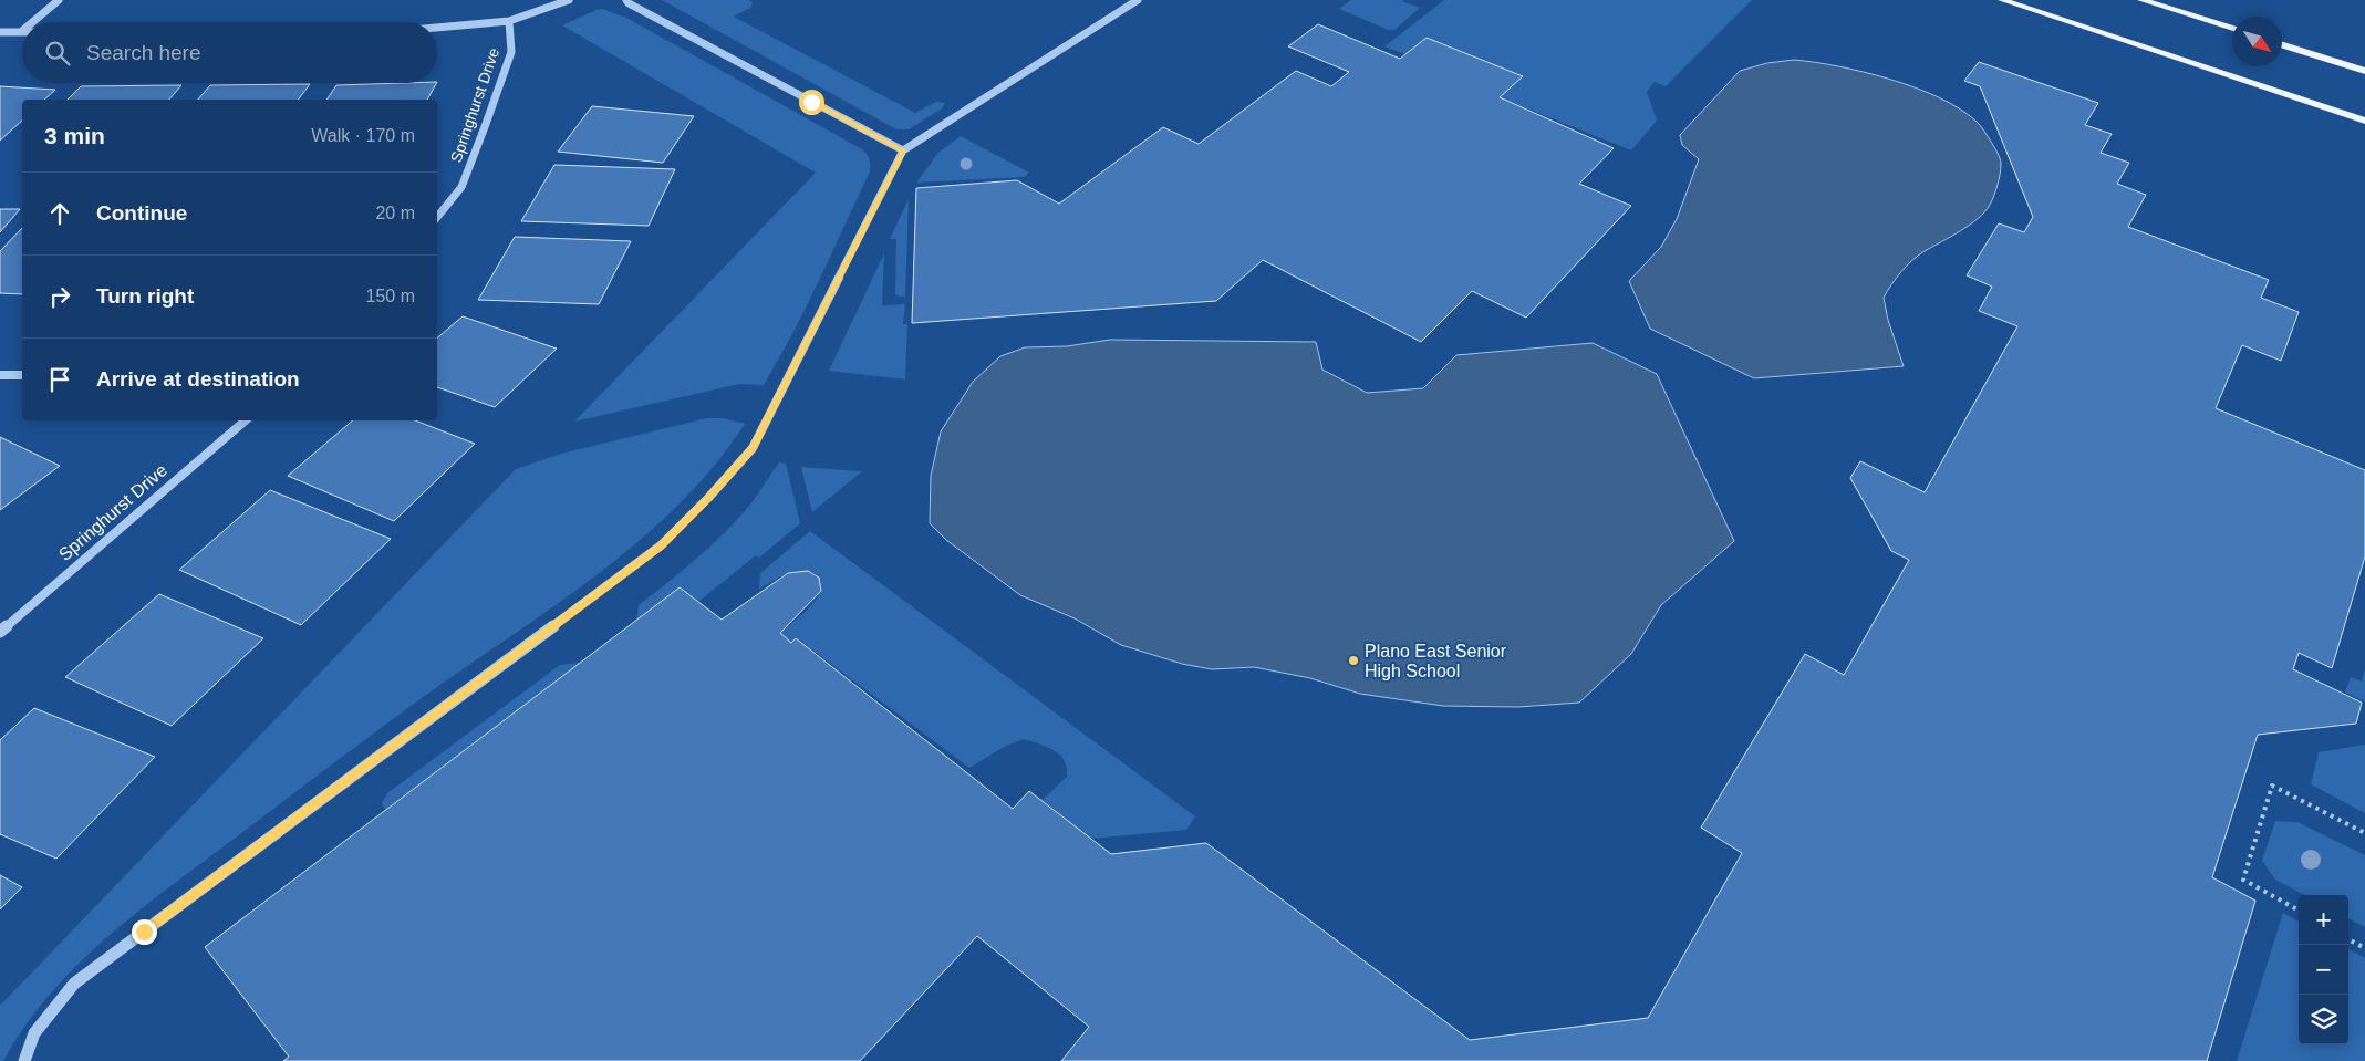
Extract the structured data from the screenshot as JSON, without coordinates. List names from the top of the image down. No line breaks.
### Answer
{"streets":{"street":["Springhurst Drive"]},"places":["Plano East Senior High School"],"north":"bottom right","page":{"search":"Search here","heading":["3 min","Walk · 170 m"],"list":[["Continue","20 m"],["Turn right","150 m"],"Arrive at destination"],"map_buttons":["+","−"]}}
